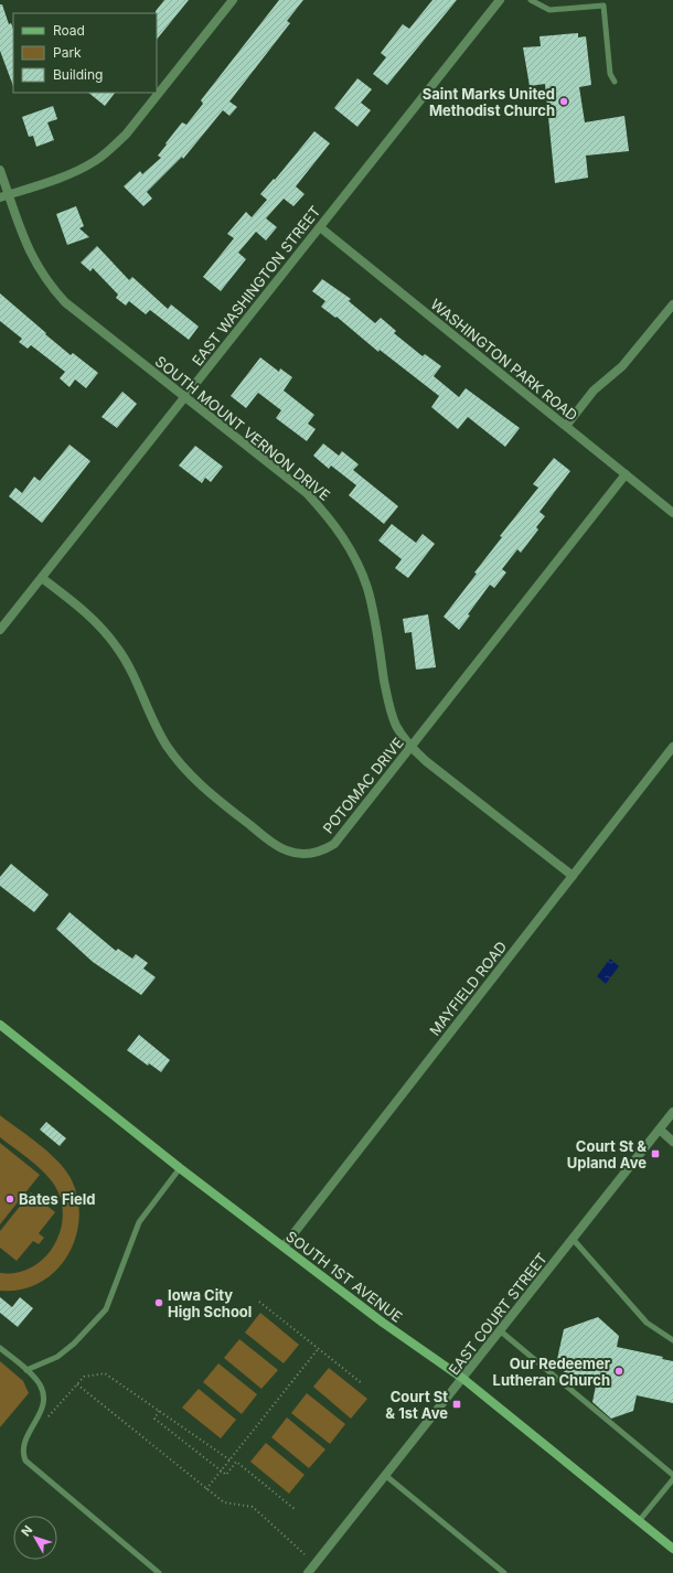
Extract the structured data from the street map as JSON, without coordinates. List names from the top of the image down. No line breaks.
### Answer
{"streets":{"main road":["SOUTH 1ST AVENUE"],"street":["EAST WASHINGTON STREET","WASHINGTON PARK ROAD","SOUTH MOUNT VERNON DRIVE","POTOMAC DRIVE","MAYFIELD ROAD","EAST COURT STREET"]},"crossings":[["EAST WASHINGTON STREET","WASHINGTON PARK ROAD"],["EAST WASHINGTON STREET","SOUTH MOUNT VERNON DRIVE"],["EAST WASHINGTON STREET","POTOMAC DRIVE"],["WASHINGTON PARK ROAD","POTOMAC DRIVE"],["SOUTH MOUNT VERNON DRIVE","POTOMAC DRIVE"],["SOUTH MOUNT VERNON DRIVE","MAYFIELD ROAD"],["MAYFIELD ROAD","SOUTH 1ST AVENUE"],["SOUTH 1ST AVENUE","EAST COURT STREET"]],"places":{"other":["Saint Marks United Methodist Church","Bates Field","Iowa City High School","Our Redeemer Lutheran Church"],"transit":["Court St & Upland Ave","Court St & 1st Ave"]},"legend":["Road","Park","Building"],"north":"top left"}
